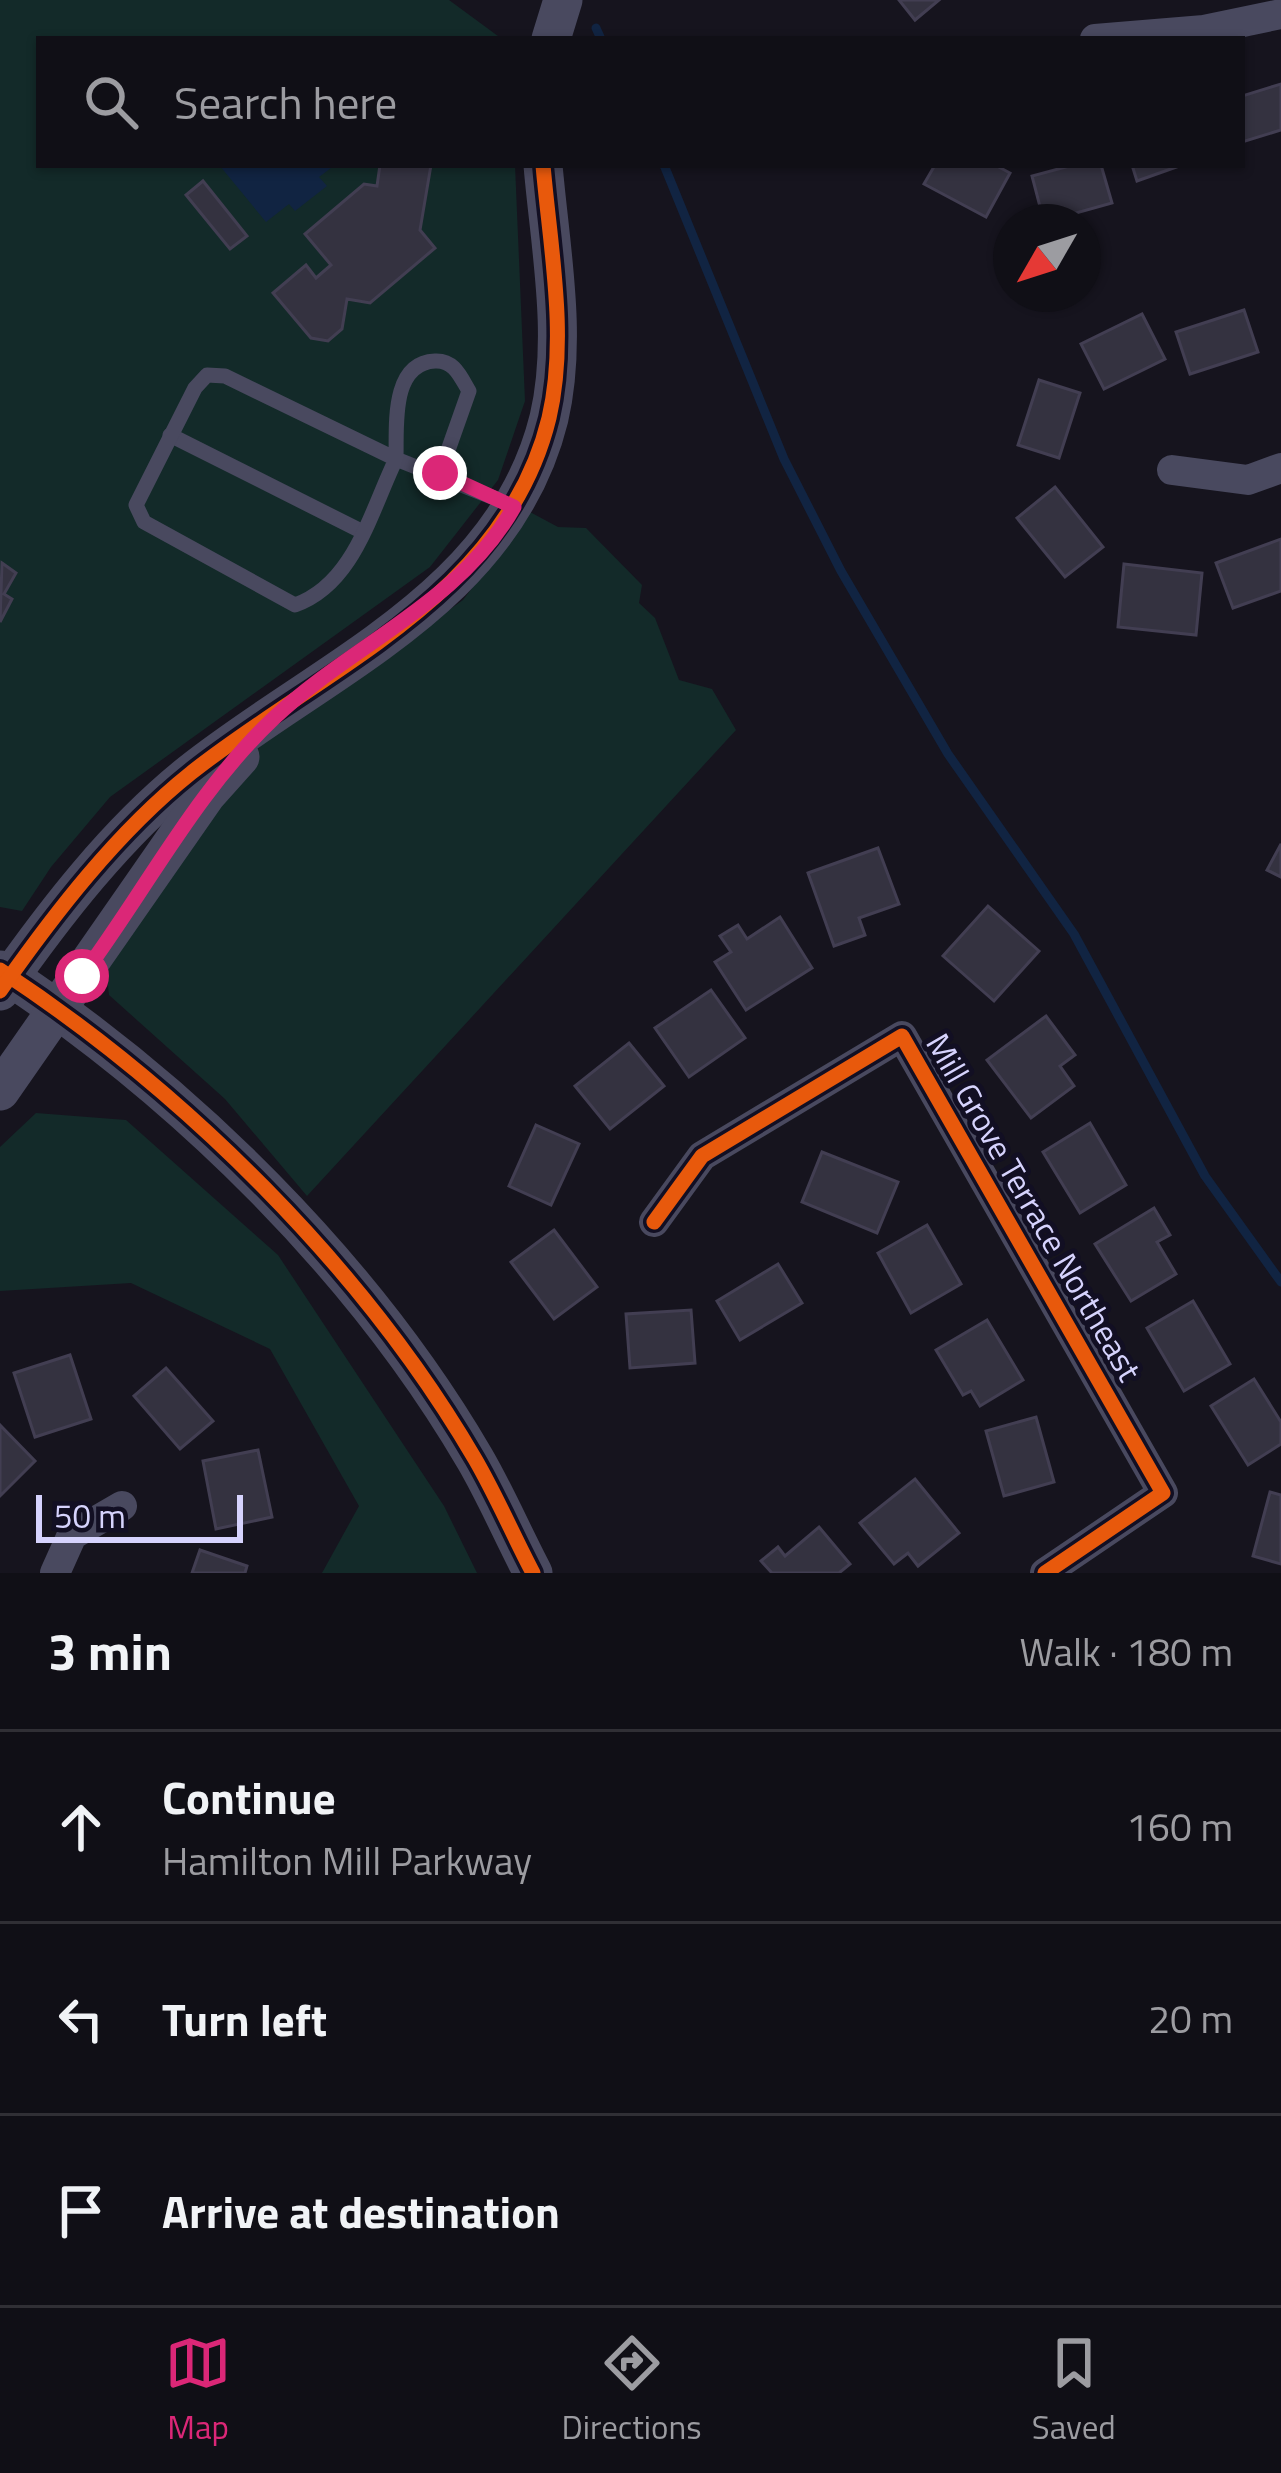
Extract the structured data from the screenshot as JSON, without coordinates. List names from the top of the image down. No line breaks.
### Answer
{"streets":{"street":["Mill Grove Terrace Northeast"]},"scale_bar":"50 m","north":"bottom left","page":{"search":"Search here","scale":"50 m","heading":["3 min","Walk · 180 m"],"list":[["Continue","Hamilton Mill Parkway","160 m"],["Turn left","20 m"],"Arrive at destination"],"nav":["Map","Directions","Saved"]}}
